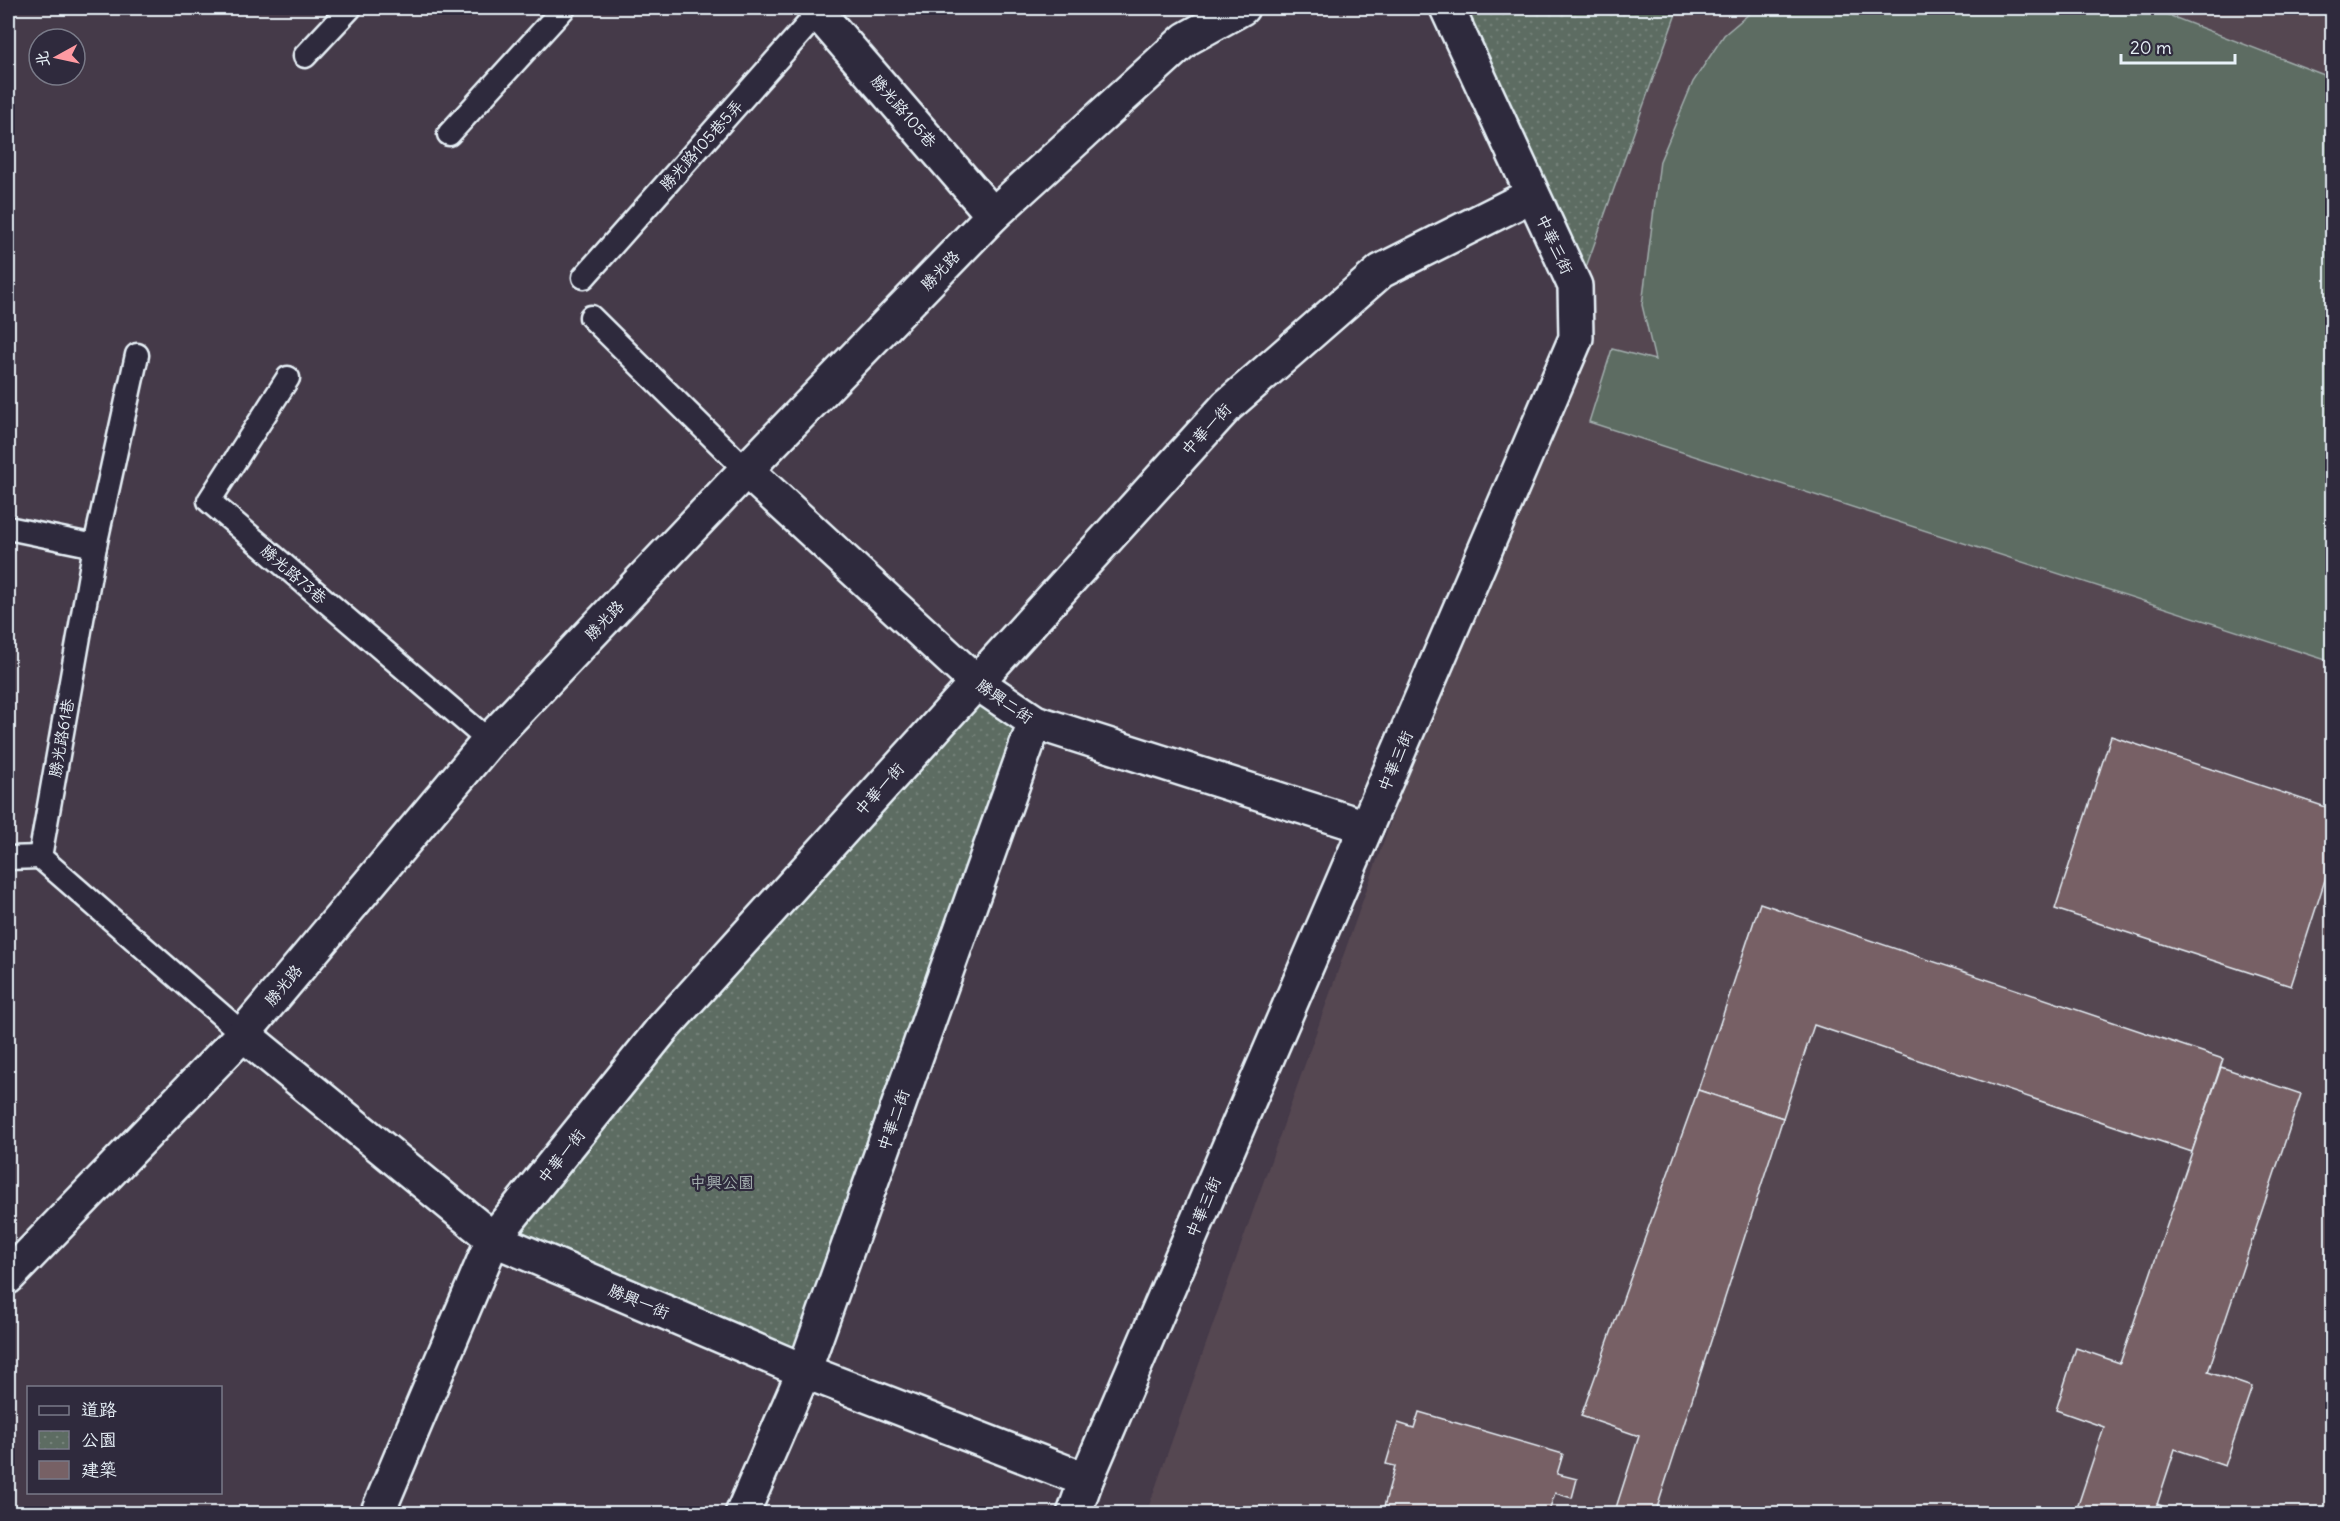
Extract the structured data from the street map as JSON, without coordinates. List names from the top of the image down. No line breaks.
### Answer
{"streets":{"street":["勝光路105巷","中華三街","勝光路","中華一街","勝興二街","中華二街","勝興一街"],"lane":["勝光路105巷5弄","勝光路73巷","勝光路61巷"]},"crossings":[["勝光路105巷","勝光路105巷5弄"],["勝光路105巷","勝光路"],["中華三街","中華一街"],["中華三街","勝興二街"],["中華三街","勝興一街"],["勝光路","勝光路73巷"],["勝光路","勝興二街"],["勝光路","勝興一街"],["中華一街","勝興二街"],["中華一街","勝興一街"],["勝興二街","中華二街"],["中華二街","勝興一街"]],"parks":["中興公園"],"legend":["道路","公園","建築"],"scale_bar":"20 m","north":"left"}
